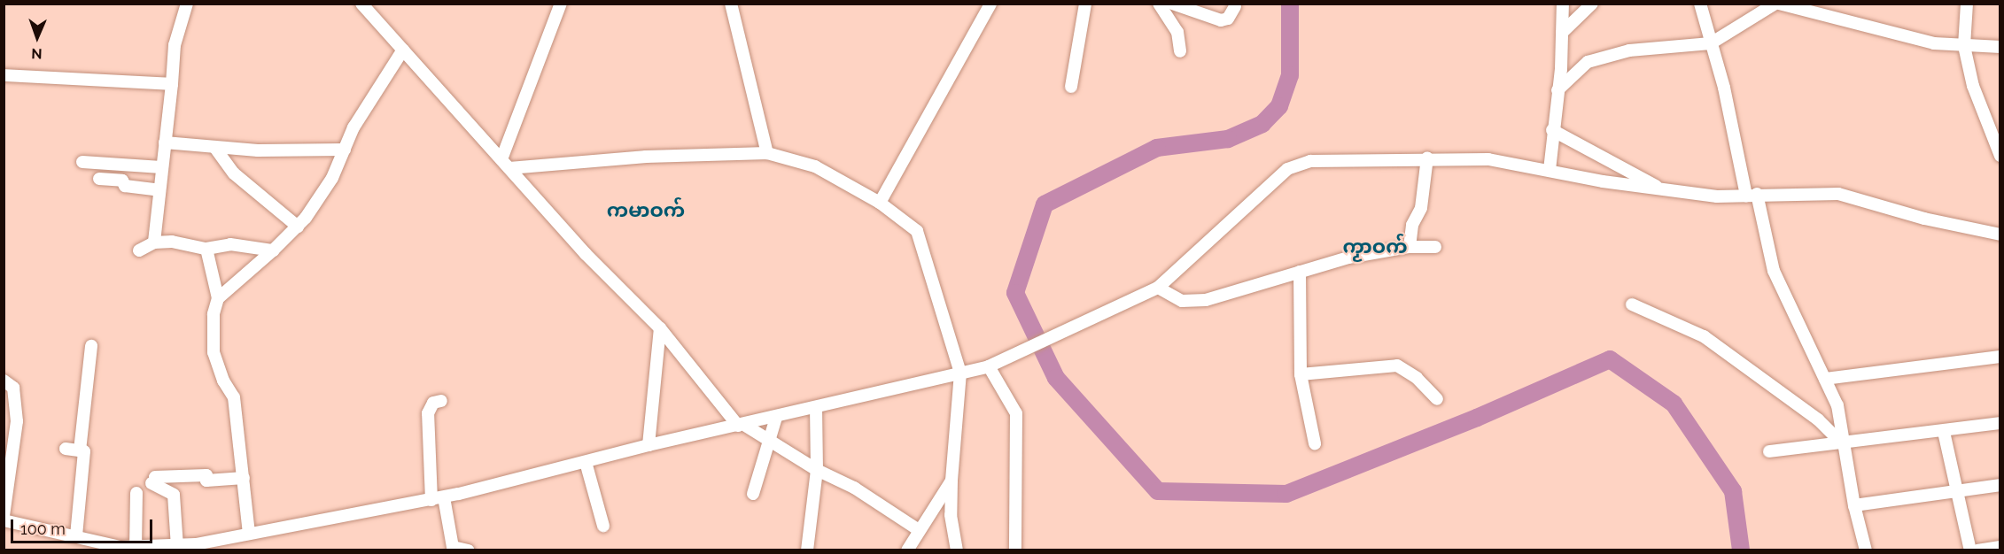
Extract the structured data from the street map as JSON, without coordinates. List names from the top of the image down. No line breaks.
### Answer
{"districts":["ကမာဝက်","ကၟာဝက်"],"scale_bar":"100 m","north":"bottom"}
